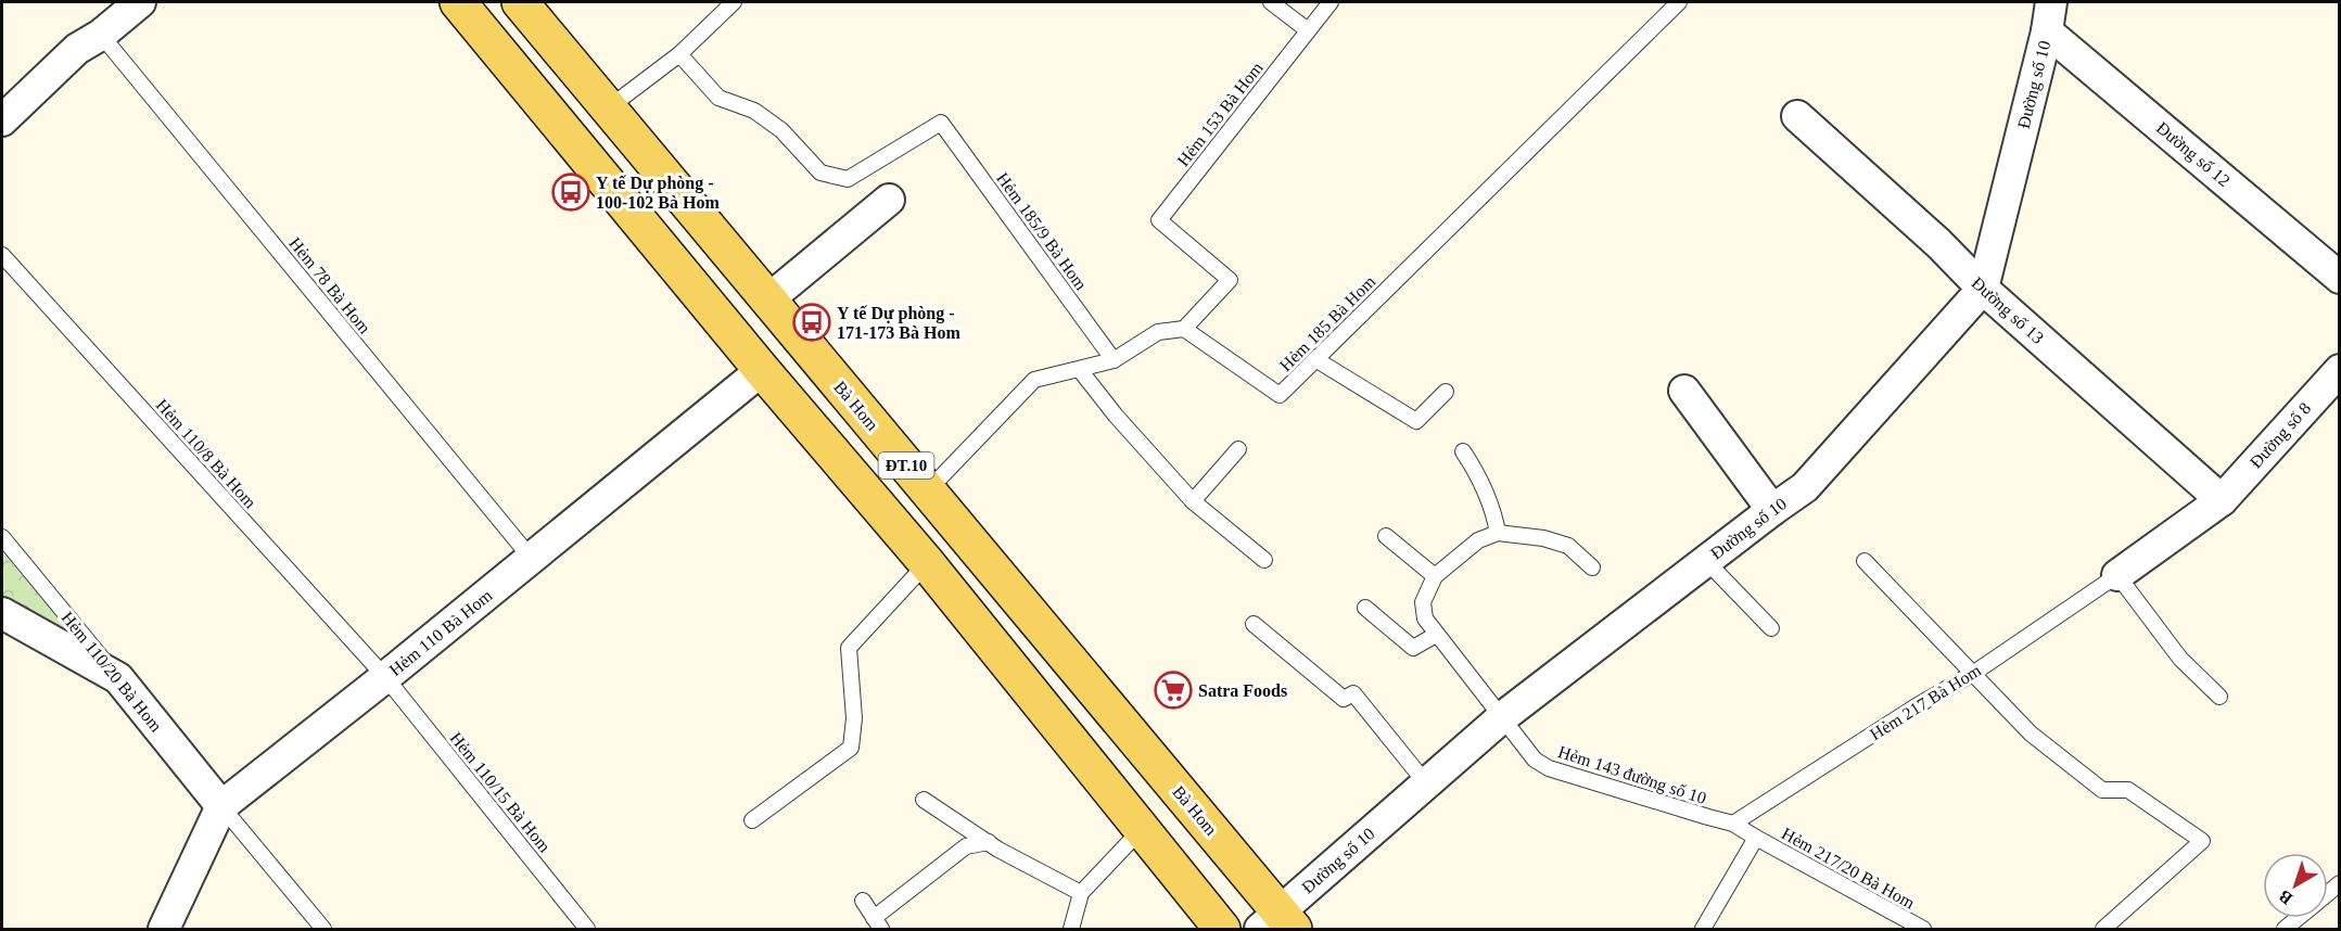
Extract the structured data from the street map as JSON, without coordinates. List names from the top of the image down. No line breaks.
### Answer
{"streets":{"main road":["Bà Hom","ĐT.10"],"street":["Đường số 10","Đường số 12","Đường số 13","Đường số 8","Hẻm 110 Bà Hom","Hẻm 110/20 Bà Hom","Hẻm 217 Bà Hom"],"lane":["Hẻm 153 Bà Hom","Hẻm 185/9 Bà Hom","Hẻm 78 Bà Hom","Hẻm 185 Bà Hom","Hẻm 110/8 Bà Hom","Hẻm 143 đường số 10","Hẻm 110/15 Bà Hom","Hẻm 217/20 Bà Hom"]},"crossings":[["Đường số 10","Đường số 12"],["Đường số 10","Đường số 13"],["Đường số 10","Bà Hom"],["Đường số 10","Hẻm 143 đường số 10"],["Hẻm 153 Bà Hom","Hẻm 185 Bà Hom"],["Hẻm 78 Bà Hom","Hẻm 110 Bà Hom"],["Đường số 13","Đường số 8"],["Đường số 13","Hẻm 217 Bà Hom"],["Đường số 8","Hẻm 217 Bà Hom"],["Hẻm 110/8 Bà Hom","Hẻm 110 Bà Hom"],["Hẻm 110/8 Bà Hom","Hẻm 110/15 Bà Hom"],["ĐT.10","Hẻm 110 Bà Hom"],["Hẻm 110 Bà Hom","Hẻm 110/20 Bà Hom"],["Hẻm 110 Bà Hom","Hẻm 110/15 Bà Hom"],["Hẻm 217 Bà Hom","Hẻm 143 đường số 10"]],"places":{"bus stop":["Y tế Dự phòng - 100-102 Bà Hom","Y tế Dự phòng - 171-173 Bà Hom"],"supermarket":["Satra Foods"]},"north":"bottom left"}
